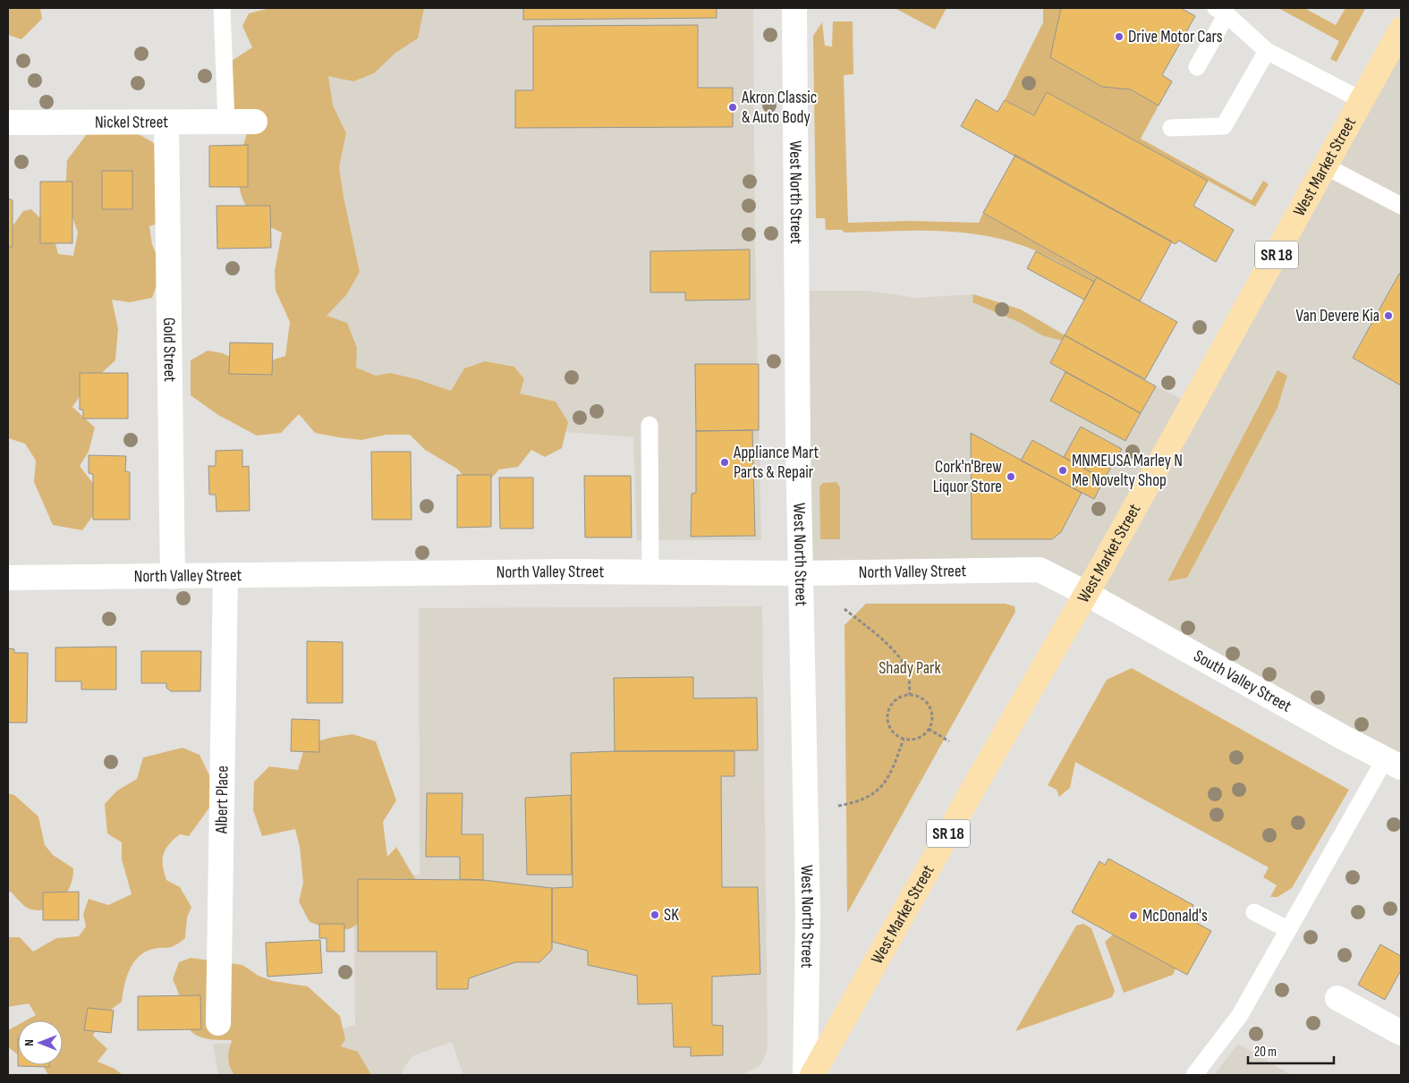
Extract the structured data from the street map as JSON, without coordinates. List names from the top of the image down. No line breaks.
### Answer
{"streets":{"main road":["West Market Street","SR 18"],"street":["Nickel Street","West North Street","Gold Street","North Valley Street","South Valley Street","Albert Place"]},"crossings":[["Nickel Street","Gold Street"],["West Market Street","North Valley Street"],["West Market Street","South Valley Street"],["West North Street","North Valley Street"],["Gold Street","North Valley Street"],["North Valley Street","South Valley Street"],["North Valley Street","Albert Place"]],"parks":["Shady Park"],"places":["Drive Motor Cars","Akron Classic & Auto Body","Van Devere Kia","Appliance Mart Parts & Repair","MNMEUSA Marley N Me Novelty Shop","Cork'n'Brew Liquor Store","SK","McDonald's"],"scale_bar":"20 m","north":"left"}
